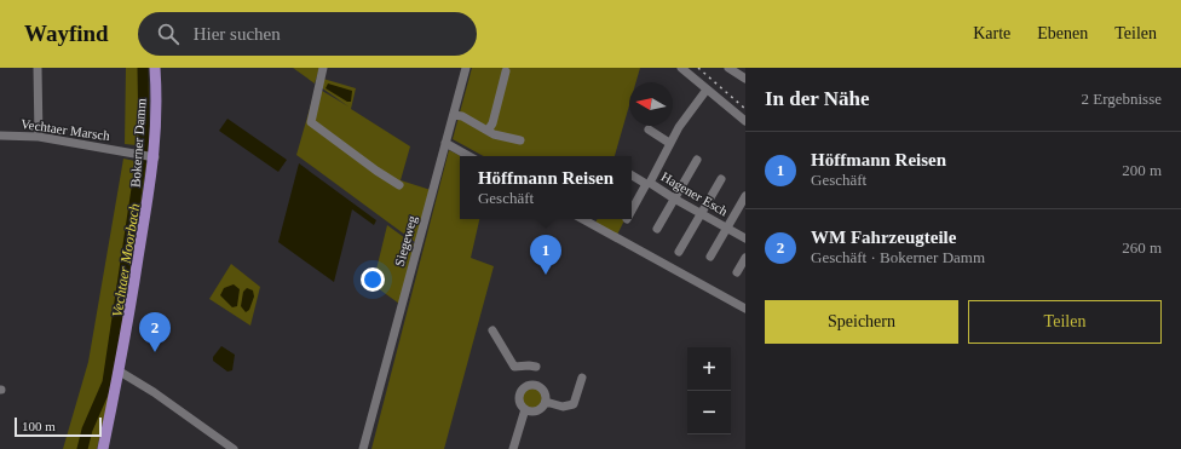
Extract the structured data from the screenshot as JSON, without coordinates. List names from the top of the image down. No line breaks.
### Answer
{"streets":{"main road":["Bokerner Damm"],"street":["Vechtaer Marsch","Hagener Esch","Siegeweg"]},"crossings":[["Vechtaer Marsch","Bokerner Damm"]],"water":["Vechtaer Moorbach"],"scale_bar":"100 m","north":"left","page":{"header":"Wayfind","search":"Hier suchen","nav":["Karte","Ebenen","Teilen"],"heading":["In der Nähe","2 Ergebnisse"],"list":[{"mark":"1","name":"Höffmann Reisen","note":"Geschäft","value":"200 m"},{"mark":"2","name":"WM Fahrzeugteile","note":"Geschäft · Bokerner Damm","value":"260 m"}],"popup":["Höffmann Reisen","Geschäft"],"pins":["1","2"],"buttons":["Speichern","Teilen"],"map_buttons":["+","−"],"scale":"100 m"}}
